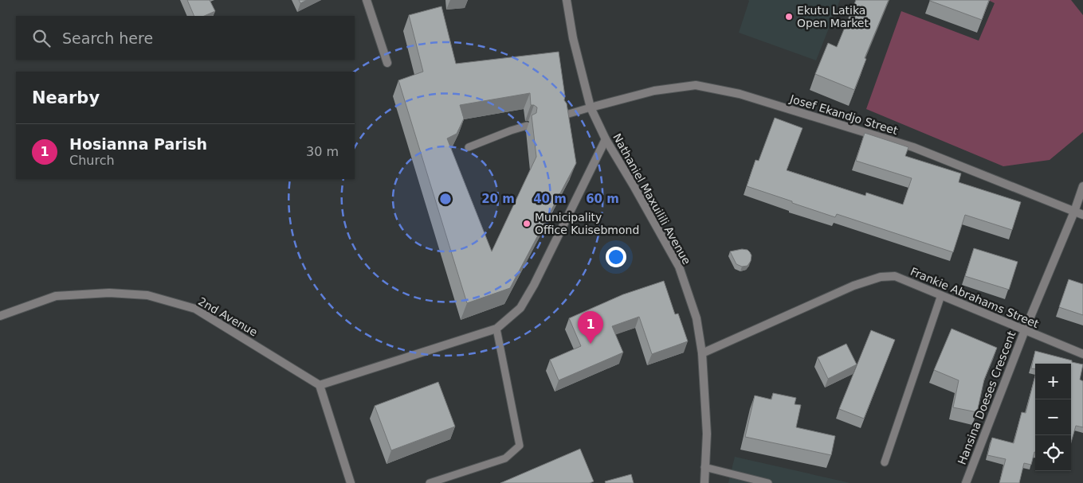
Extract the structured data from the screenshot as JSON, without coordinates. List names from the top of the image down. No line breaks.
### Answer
{"streets":{"street":["Josef Ekandjo Street","Nathaniel Maxuilili Avenue","Frankie Abrahams Street","2nd Avenue","Hansina Doeses Crescent"]},"crossings":[["Josef Ekandjo Street","Nathaniel Maxuilili Avenue"],["Josef Ekandjo Street","Hansina Doeses Crescent"],["Nathaniel Maxuilili Avenue","Frankie Abrahams Street"],["Frankie Abrahams Street","Hansina Doeses Crescent"]],"places":["Ekutu Latika Open Market","Municipality Office Kuisebmond"],"page":{"search":"Search here","heading":"Nearby","list":[{"mark":"1","name":"Hosianna Parish","note":"Church","value":"30 m"}],"pins":"1","map_buttons":["+","−"]},"rings":["20 m","40 m","60 m"]}
